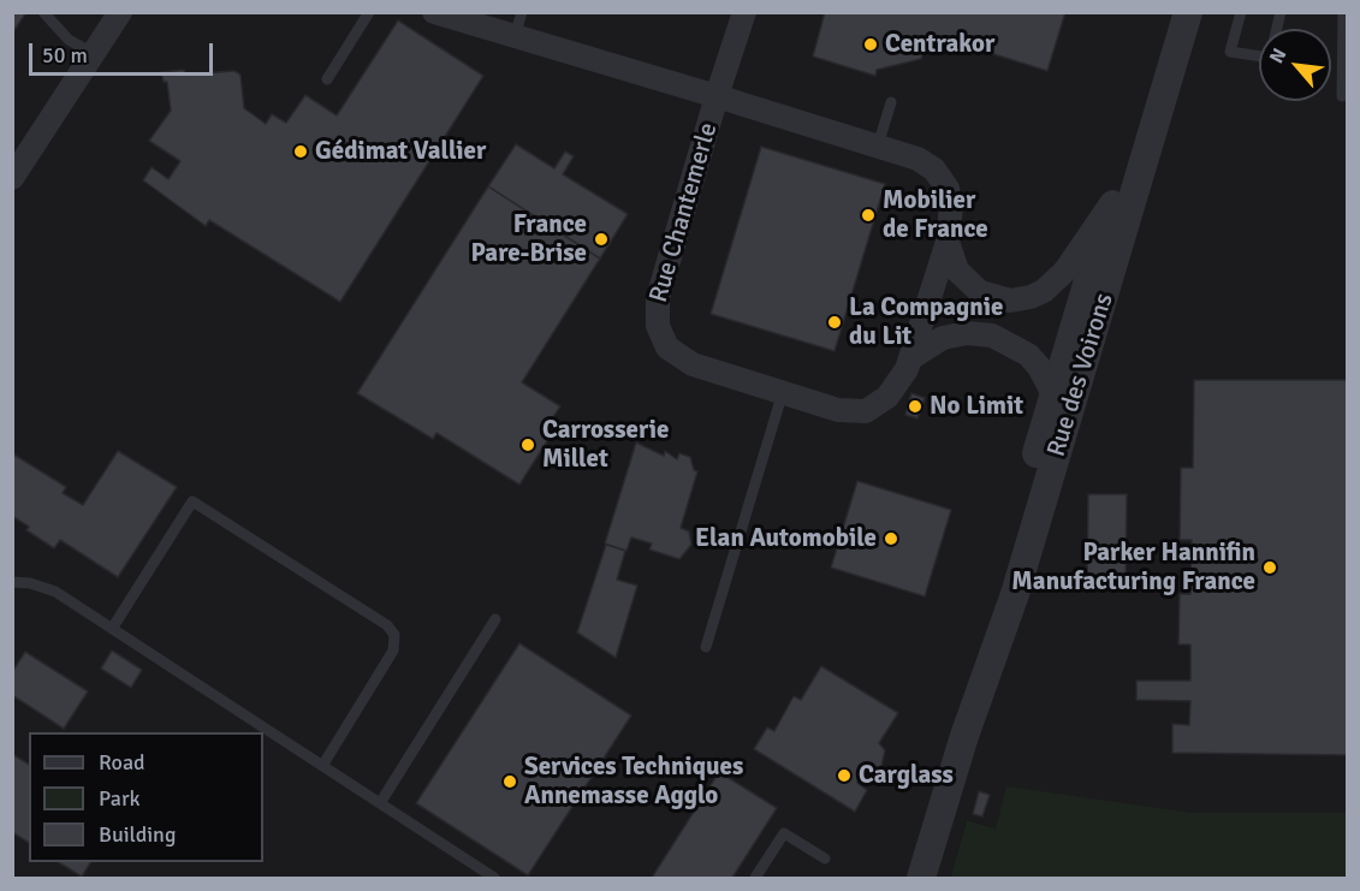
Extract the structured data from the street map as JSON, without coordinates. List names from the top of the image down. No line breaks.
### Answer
{"streets":{"street":["Rue Chantemerle","Rue des Voirons"]},"crossings":[["Rue Chantemerle","Rue des Voirons"]],"places":["Centrakor","Gédimat Vallier","Mobilier de France","France Pare-Brise","La Compagnie du Lit","No Limit","Carrosserie Millet","Elan Automobile","Parker Hannifin Manufacturing France","Carglass","Services Techniques Annemasse Agglo"],"legend":["Road","Park","Building"],"scale_bar":"50 m","north":"top left"}
